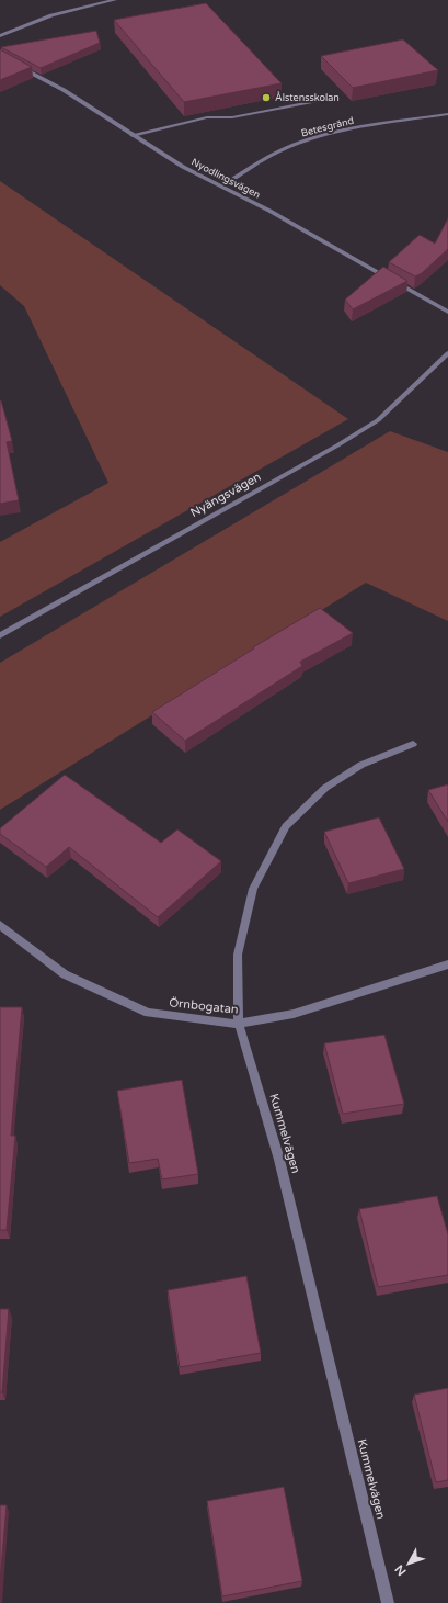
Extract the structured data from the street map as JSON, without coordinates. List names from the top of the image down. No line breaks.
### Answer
{"streets":{"street":["Betesgränd","Nyodlingsvägen","Nyängsvägen","Örnbogatan","Kummelvägen"]},"crossings":[["Betesgränd","Nyodlingsvägen"],["Örnbogatan","Kummelvägen"]],"places":["Ålstensskolan"],"north":"bottom left"}
